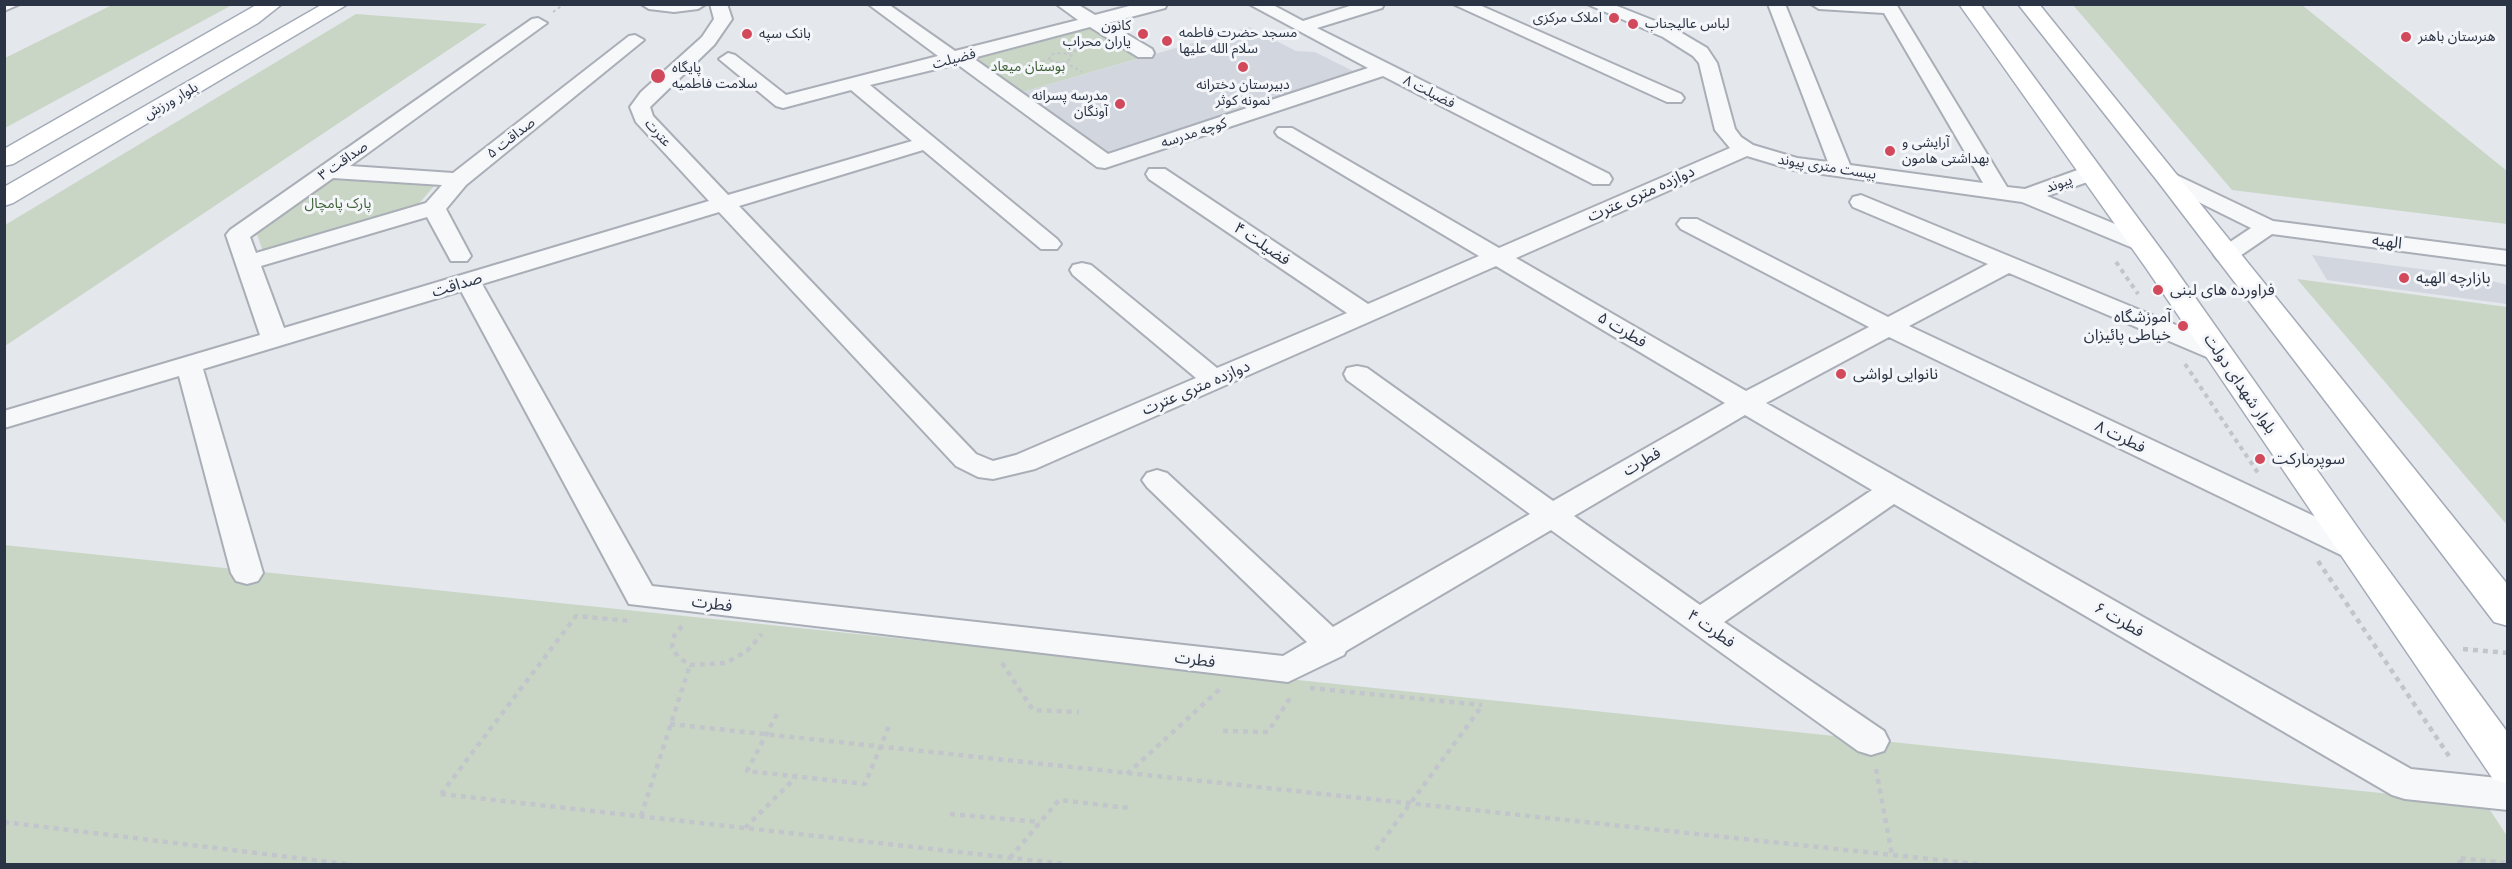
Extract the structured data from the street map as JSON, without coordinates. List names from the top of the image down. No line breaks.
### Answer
{"streets":{"main road":["بلوار ورزش","بلوار شهدای دولت"],"street":["فضیلت","فضیلت ۸","عترت","کوچه مدرسه","صداقت ۵","صداقت ۳","بیست متری پیوند","پیوند","دوازده متری عترت","الهیه","فضیلت ۴","صداقت","فطرت ۵","فطرت ۸","فطرت","فطرت ۶","فطرت ۴"]},"crossings":[["فضیلت ۸","کوچه مدرسه"],["عترت","دوازده متری عترت"],["عترت","صداقت"],["صداقت ۳","صداقت"],["بیست متری پیوند","پیوند"],["بیست متری پیوند","دوازده متری عترت"],["پیوند","بلوار شهدای دولت"],["دوازده متری عترت","فضیلت ۴"],["دوازده متری عترت","صداقت"],["دوازده متری عترت","فطرت ۵"],["صداقت","فطرت"],["فطرت ۵","فطرت"],["فطرت ۵","فطرت ۶"],["بلوار شهدای دولت","فطرت ۸"],["فطرت ۸","فطرت"],["فطرت","فطرت ۶"],["فطرت","فطرت ۴"]],"parks":["بوستان میعاد","پارک پامچال"],"places":["املاک مرکزی","لباس عالیجناب","بانک سپه","کانون یاران محراب","هنرستان باهنر","مسجد حضرت فاطمه سلام الله علیها","دبیرستان دخترانه نمونه کوثر","پایگاه سلامت فاطمیه","مدرسه پسرانه آونگان","آرایشی و بهداشتی هامون","بازارچه الهیه","فراورده های لبنی","آموزشگاه خیاطی پائیزان","نانوایی لواشی","سوپرمارکت"]}
